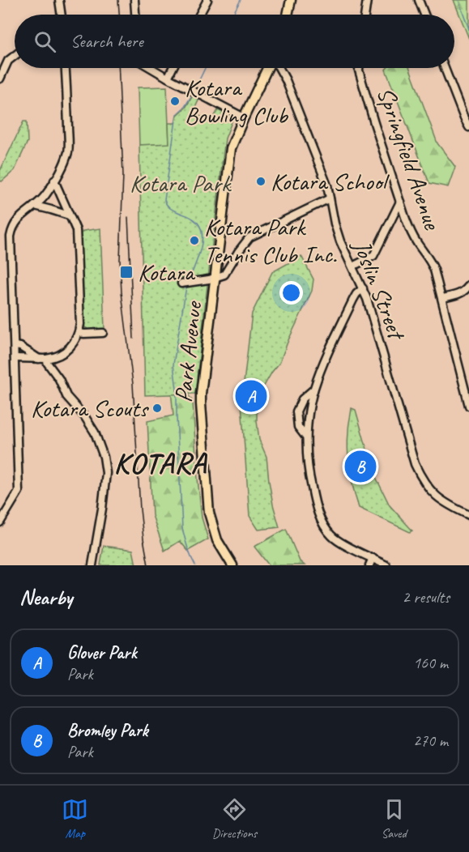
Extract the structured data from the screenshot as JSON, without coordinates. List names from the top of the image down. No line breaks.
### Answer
{"streets":{"main road":["Park Avenue"],"street":["Springfield Avenue","Joslin Street"]},"districts":["KOTARA"],"parks":["Kotara Park"],"places":{"other":["Kotara Bowling Club","Kotara School","Kotara Park Tennis Club Inc.","Kotara Scouts"],"transit":["Kotara"]},"page":{"search":"Search here","pins":["A","B"],"heading":["Nearby","2 results"],"list":[{"mark":"A","name":"Glover Park","note":"Park","value":"160 m"},{"mark":"B","name":"Bromley Park","note":"Park","value":"270 m"}],"nav":["Map","Directions","Saved"]}}
